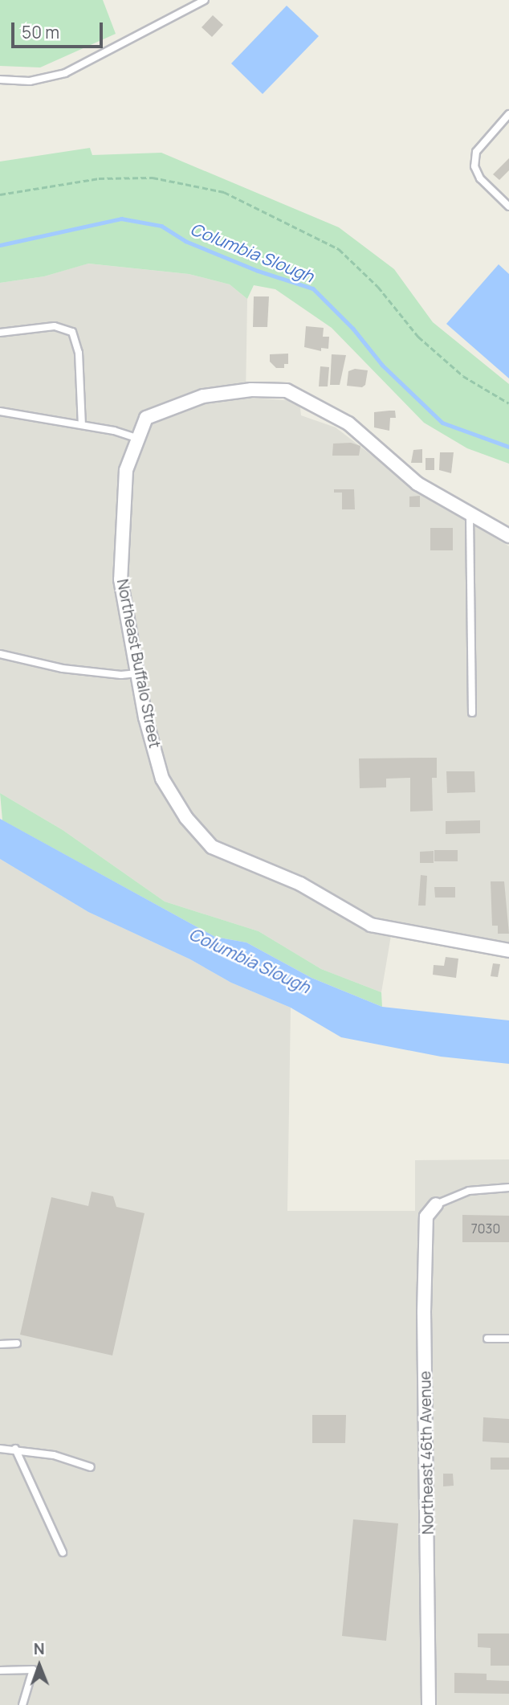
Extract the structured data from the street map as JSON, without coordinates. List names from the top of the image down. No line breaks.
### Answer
{"streets":{"street":["Northeast Buffalo Street","Northeast 46th Avenue"]},"water":["Columbia Slough"],"house_numbers":["7030"],"scale_bar":"50 m","north":"top"}
